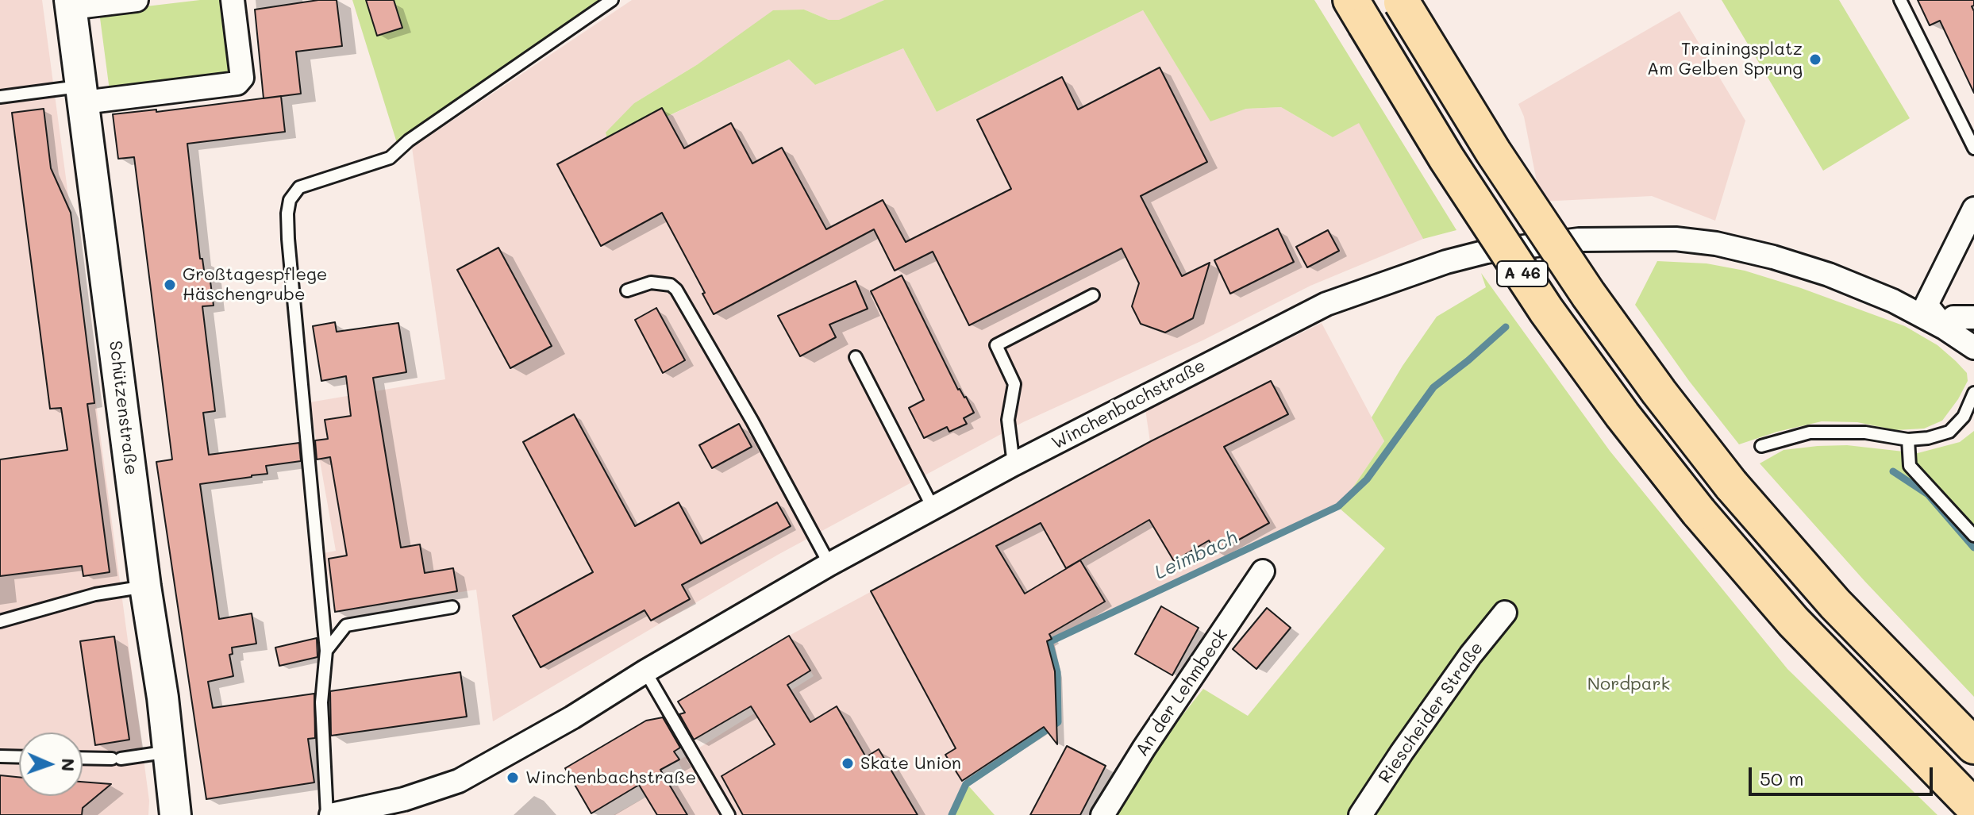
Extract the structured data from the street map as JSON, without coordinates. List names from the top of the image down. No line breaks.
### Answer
{"streets":{"highway":["A 46"],"street":["Winchenbachstraße","Schützenstraße","An der Lehmbeck","Riescheider Straße"]},"water":["Leimbach"],"parks":["Nordpark"],"places":["Trainingsplatz Am Gelben Sprung","Großtagespflege Häschengrube","Skate Union","Winchenbachstraße"],"scale_bar":"50 m","north":"right"}
